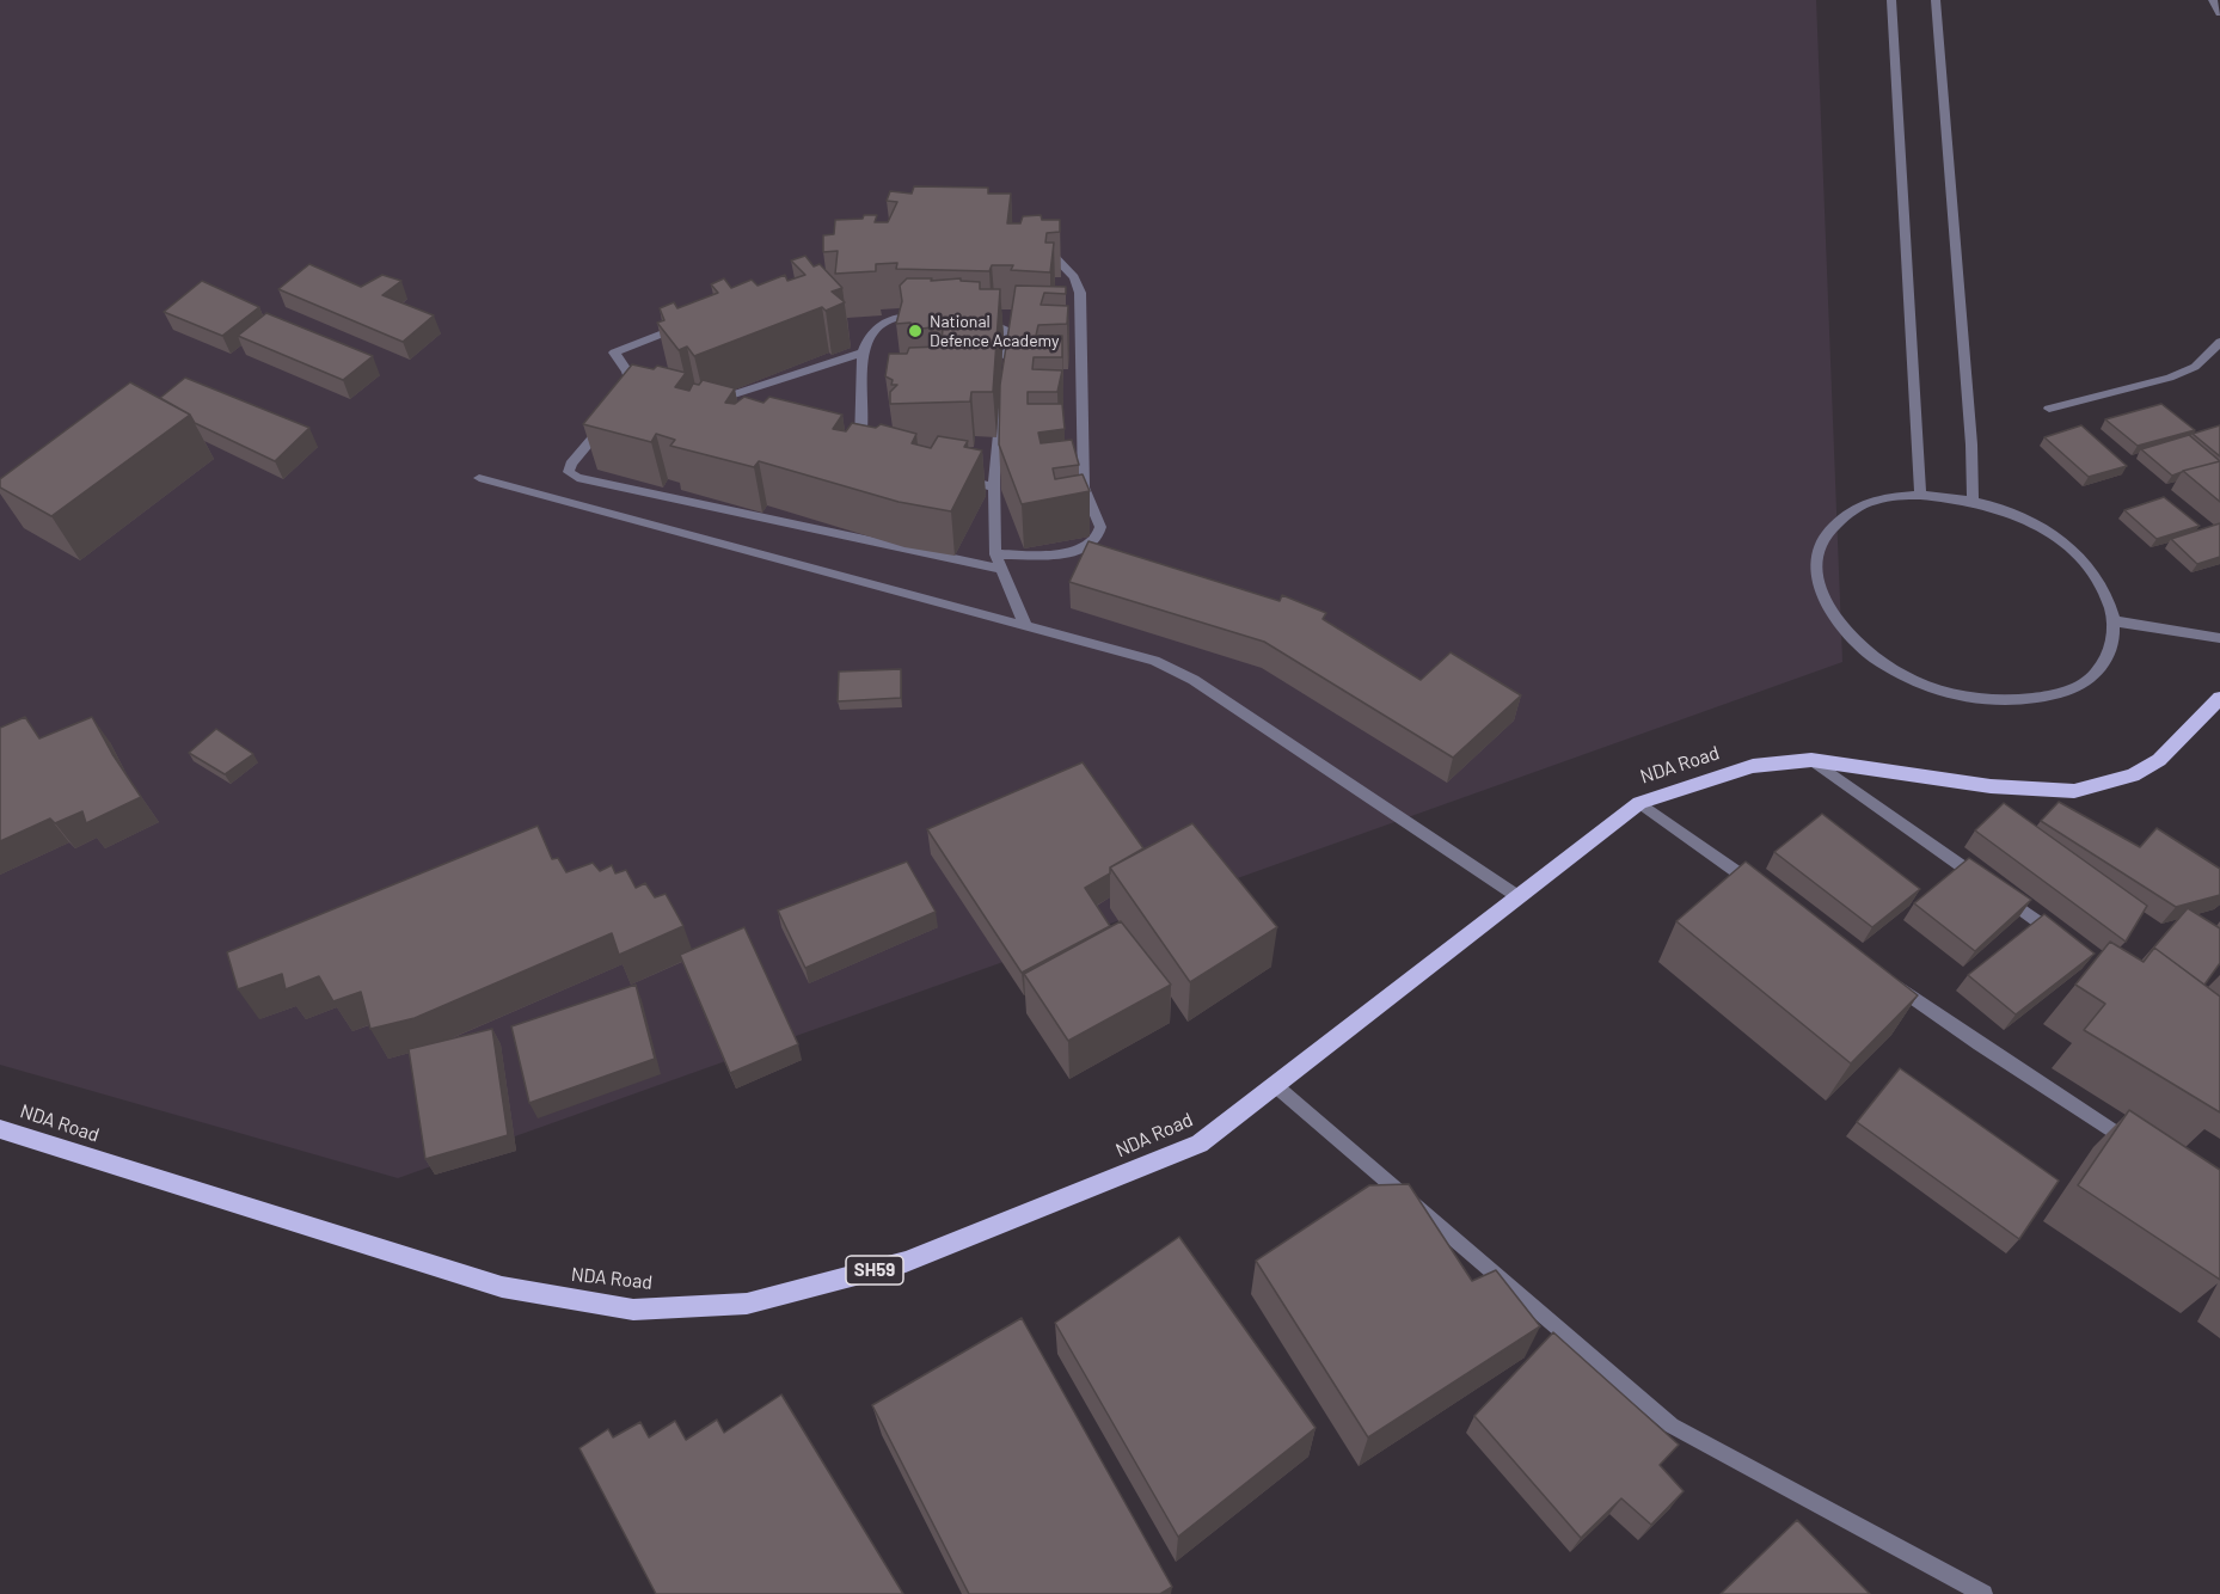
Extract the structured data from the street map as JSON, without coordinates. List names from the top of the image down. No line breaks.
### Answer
{"streets":{"main road":["NDA Road","SH59"]},"places":["National Defence Academy"]}
